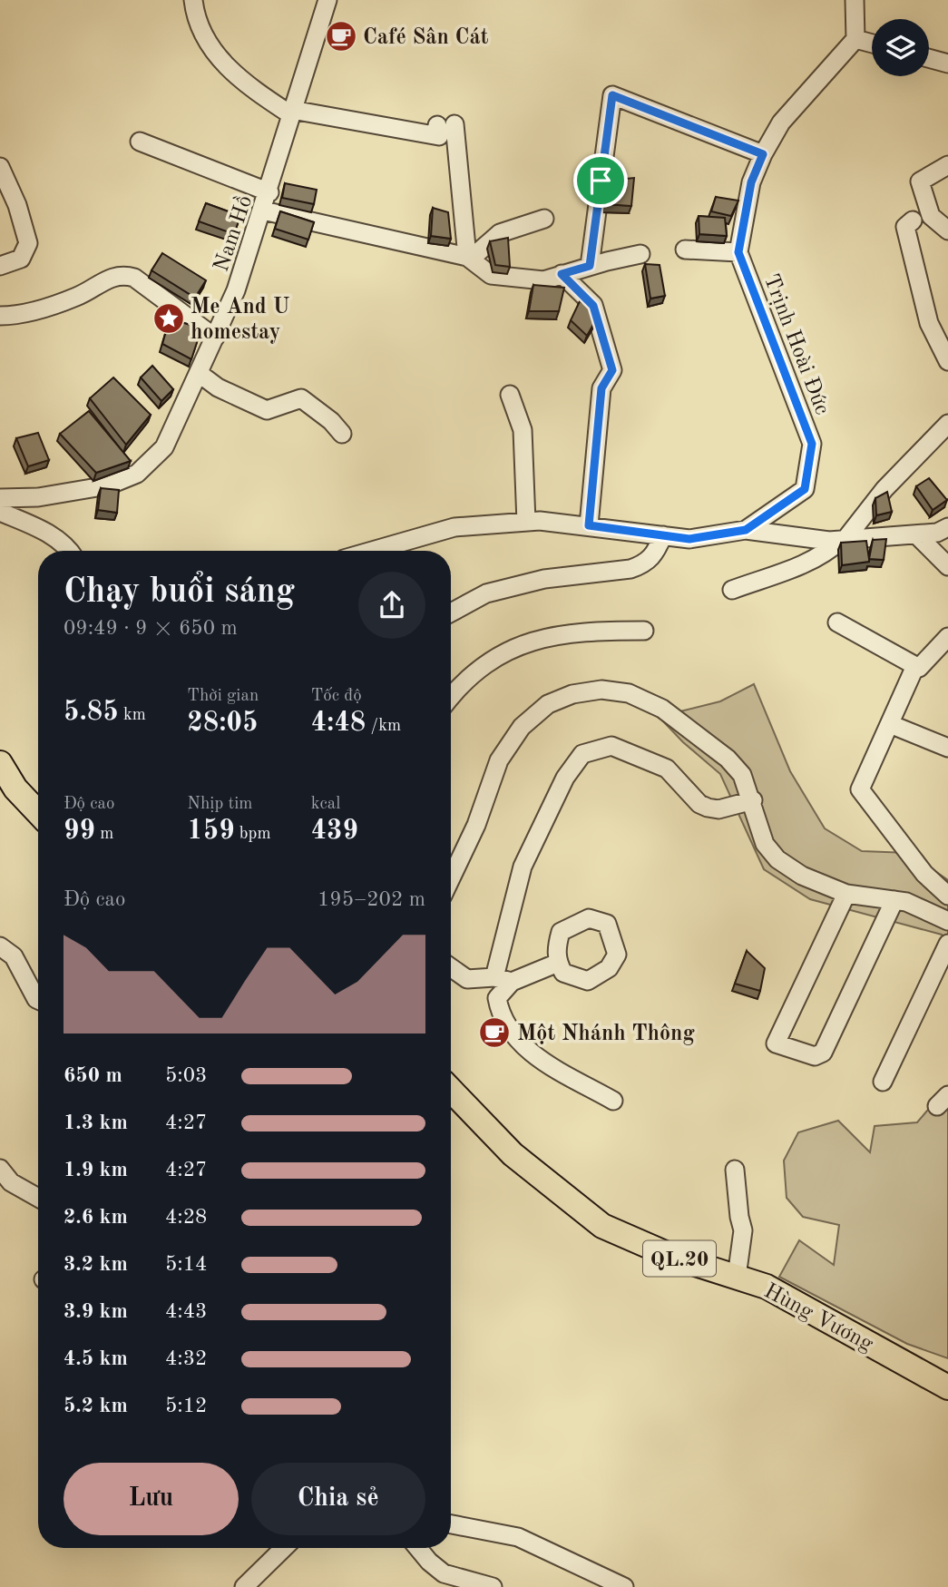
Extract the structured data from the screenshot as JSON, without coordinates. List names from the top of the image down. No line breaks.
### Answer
{"streets":{"highway":["QL.20","Hùng Vương"],"street":["Nam Hồ","Trịnh Hoài Đức"]},"places":{"cafe":["Café Sân Cát","Một Nhánh Thông"],"place":["Me And U homestay"]},"page":{"heading":["Chạy buổi sáng","09:49 · 9 × 650 m"],"stats":[["5.85 km"],["Thời gian","28:05"],["Tốc độ","4:48 /km"],["Độ cao","99 m"],["Nhịp tim","159 bpm"],["kcal","439"]],"chart":["Độ cao","195–202 m"],"list":[{"name":"650 m","note":"5:03"},{"name":"1.3 km","note":"4:27"},{"name":"1.9 km","note":"4:27"},{"name":"2.6 km","note":"4:28"},{"name":"3.2 km","note":"5:14"},{"name":"3.9 km","note":"4:43"},{"name":"4.5 km","note":"4:32"},{"name":"5.2 km","note":"5:12"}],"buttons":["Lưu","Chia sẻ"]}}
